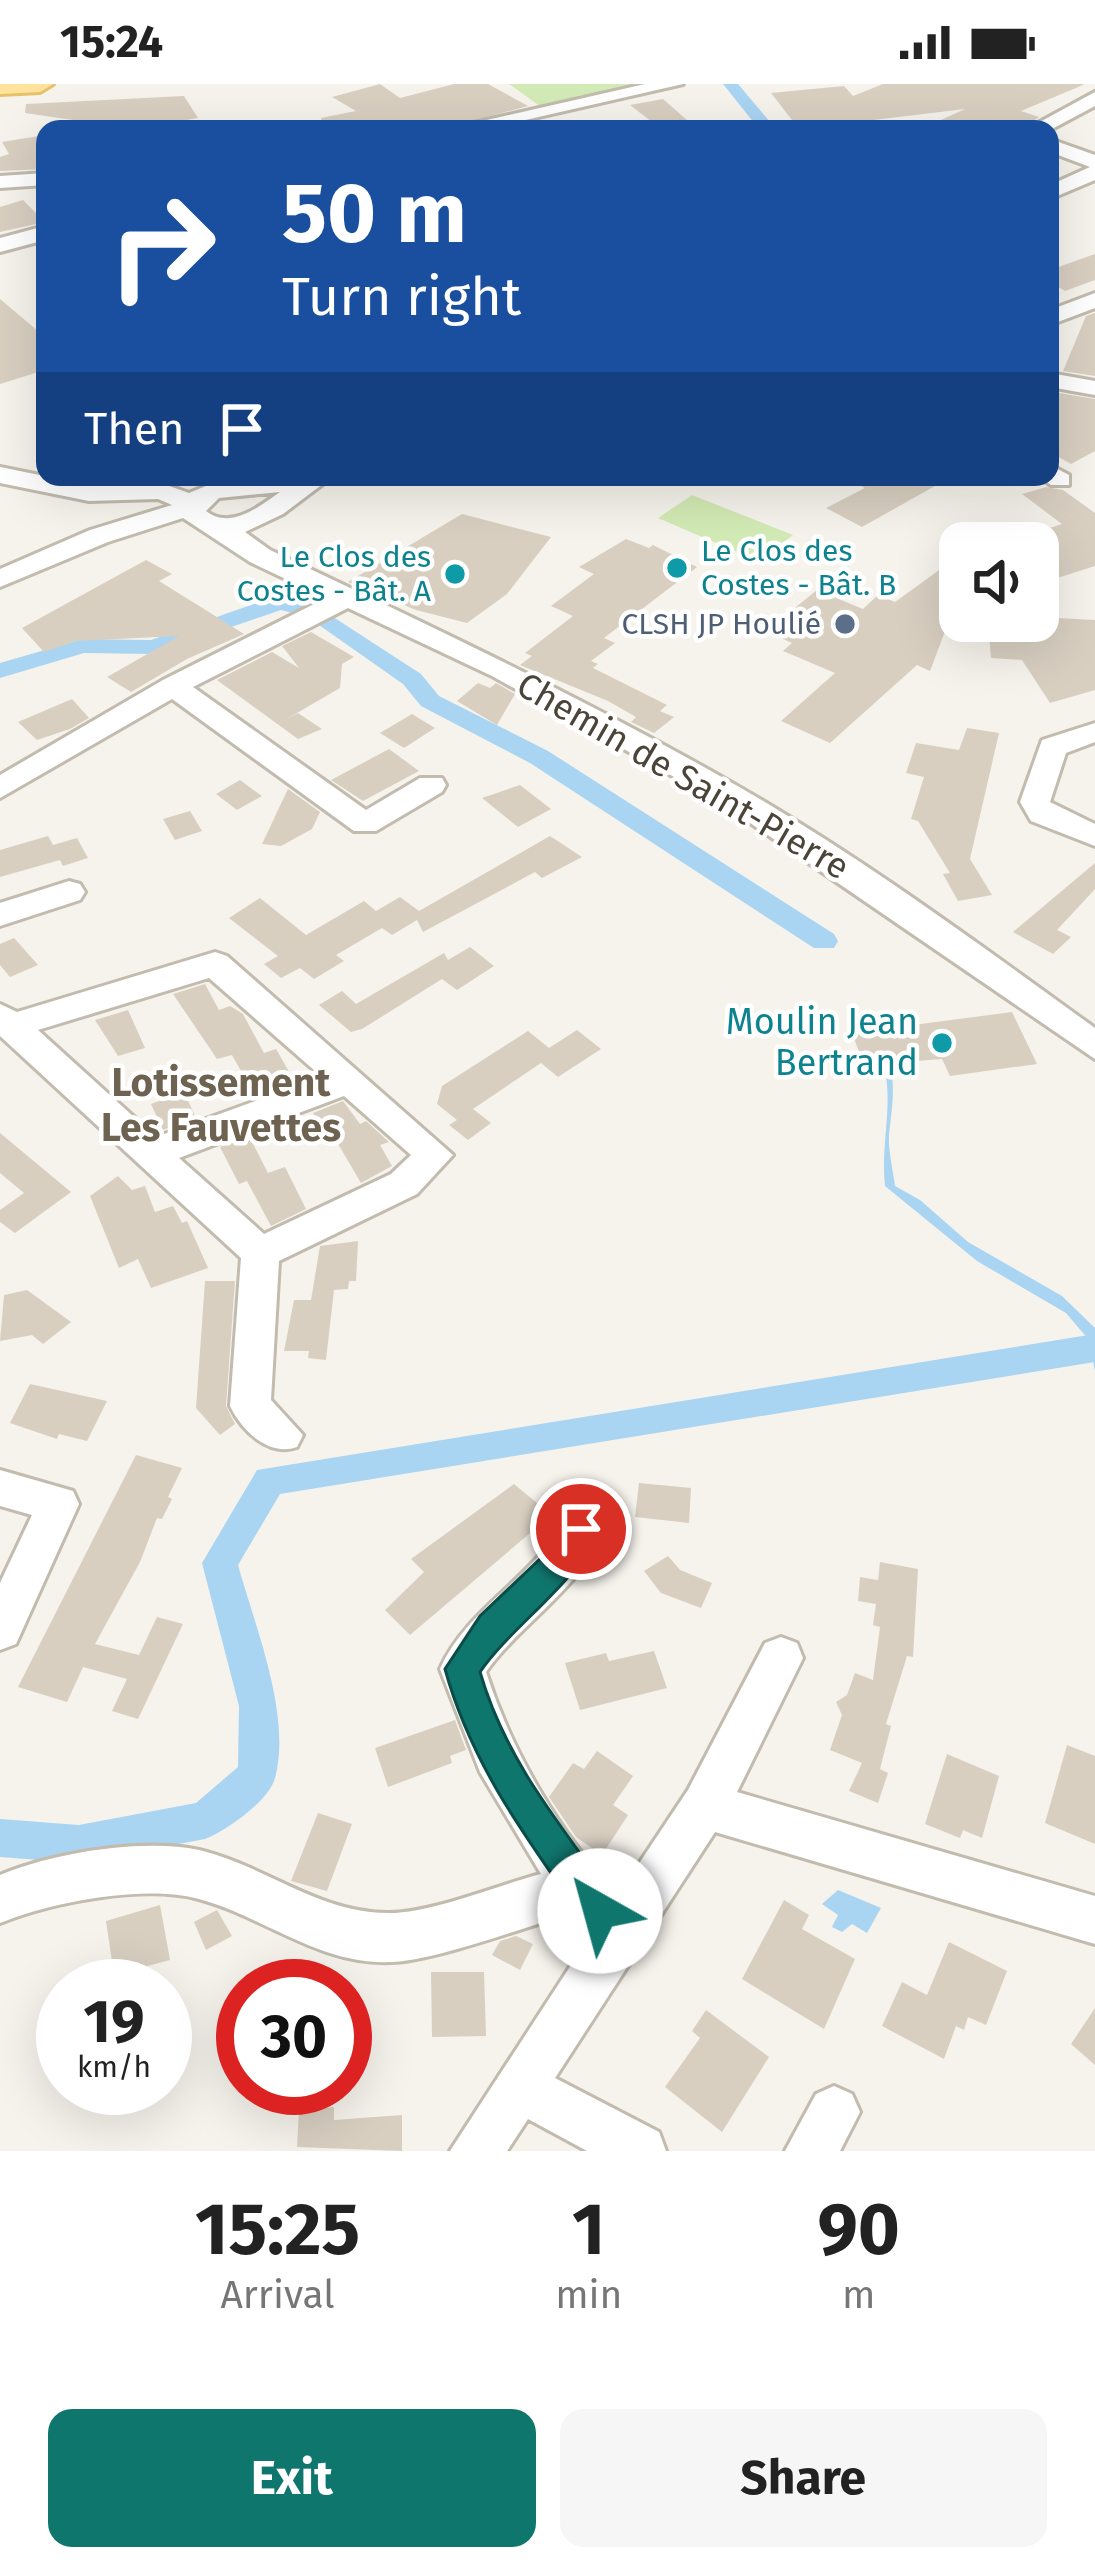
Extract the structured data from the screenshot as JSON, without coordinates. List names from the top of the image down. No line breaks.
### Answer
{"streets":{"street":["Chemin de Saint-Pierre"]},"districts":["Lotissement Les Fauvettes"],"places":["Le Clos des Costes - Bât. B","Le Clos des Costes - Bât. A","CLSH JP Houlié","Moulin Jean Bertrand"],"page":{"status":"15:24","turn":["50 m","Turn right"],"then":"Then","speed":"19 km/h","limit":"30","eta":["15:25","Arrival","1","min","90","m"],"buttons":["Exit","Share"]}}
